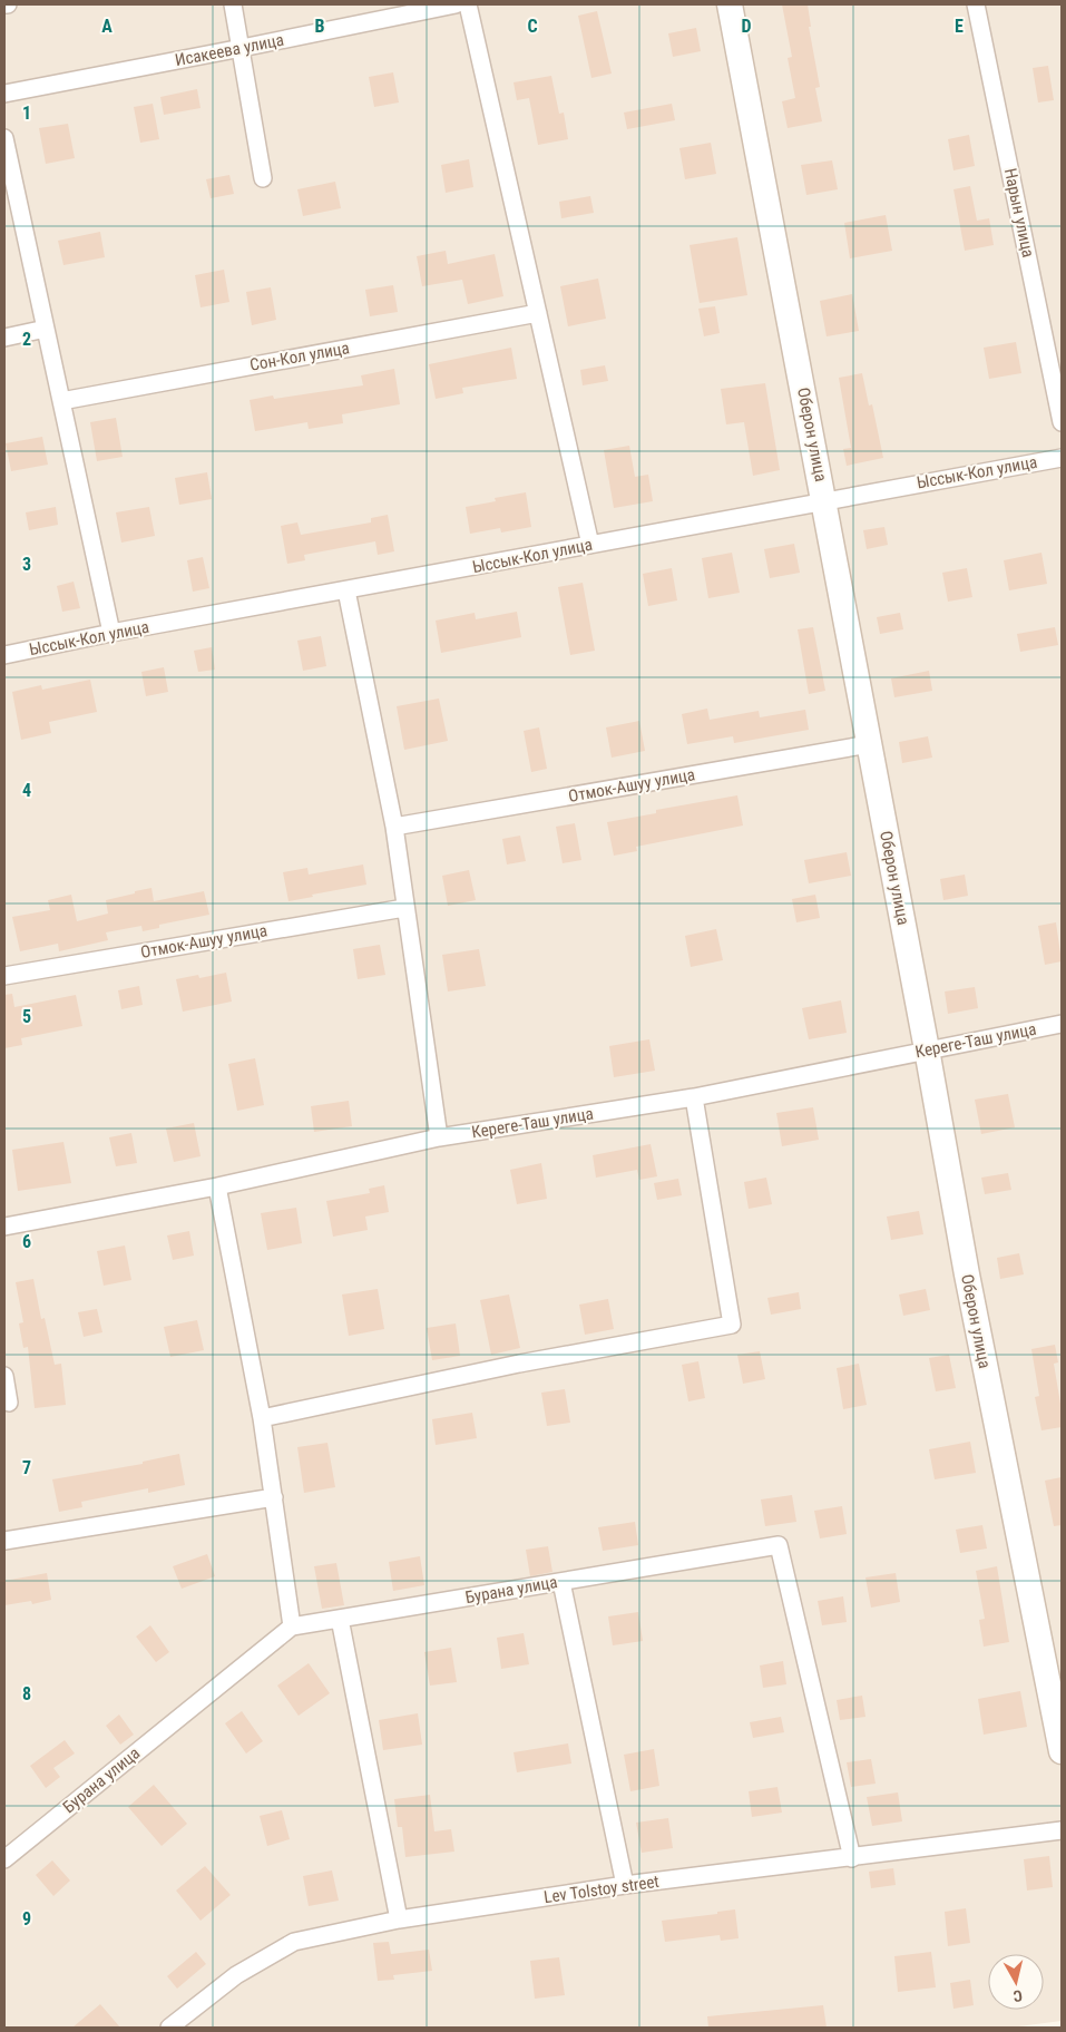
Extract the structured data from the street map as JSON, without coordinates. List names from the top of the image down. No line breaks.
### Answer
{"streets":{"street":["Исакеева улица","Нарын улица","Сон-Кол улица","Оберон улица","Ыссык-Кол улица","Отмок-Ашуу улица","Кереге-Таш улица","Бурана улица","Lev Tolstoy street"]},"crossings":[["Оберон улица","Ыссык-Кол улица"],["Оберон улица","Отмок-Ашуу улица"],["Оберон улица","Кереге-Таш улица"],["Бурана улица","Lev Tolstoy street"]],"north":"bottom","grid":{"columns":["A","B","C","D","E"],"rows":["1","2","3","4","5","6","7","8","9"]}}
